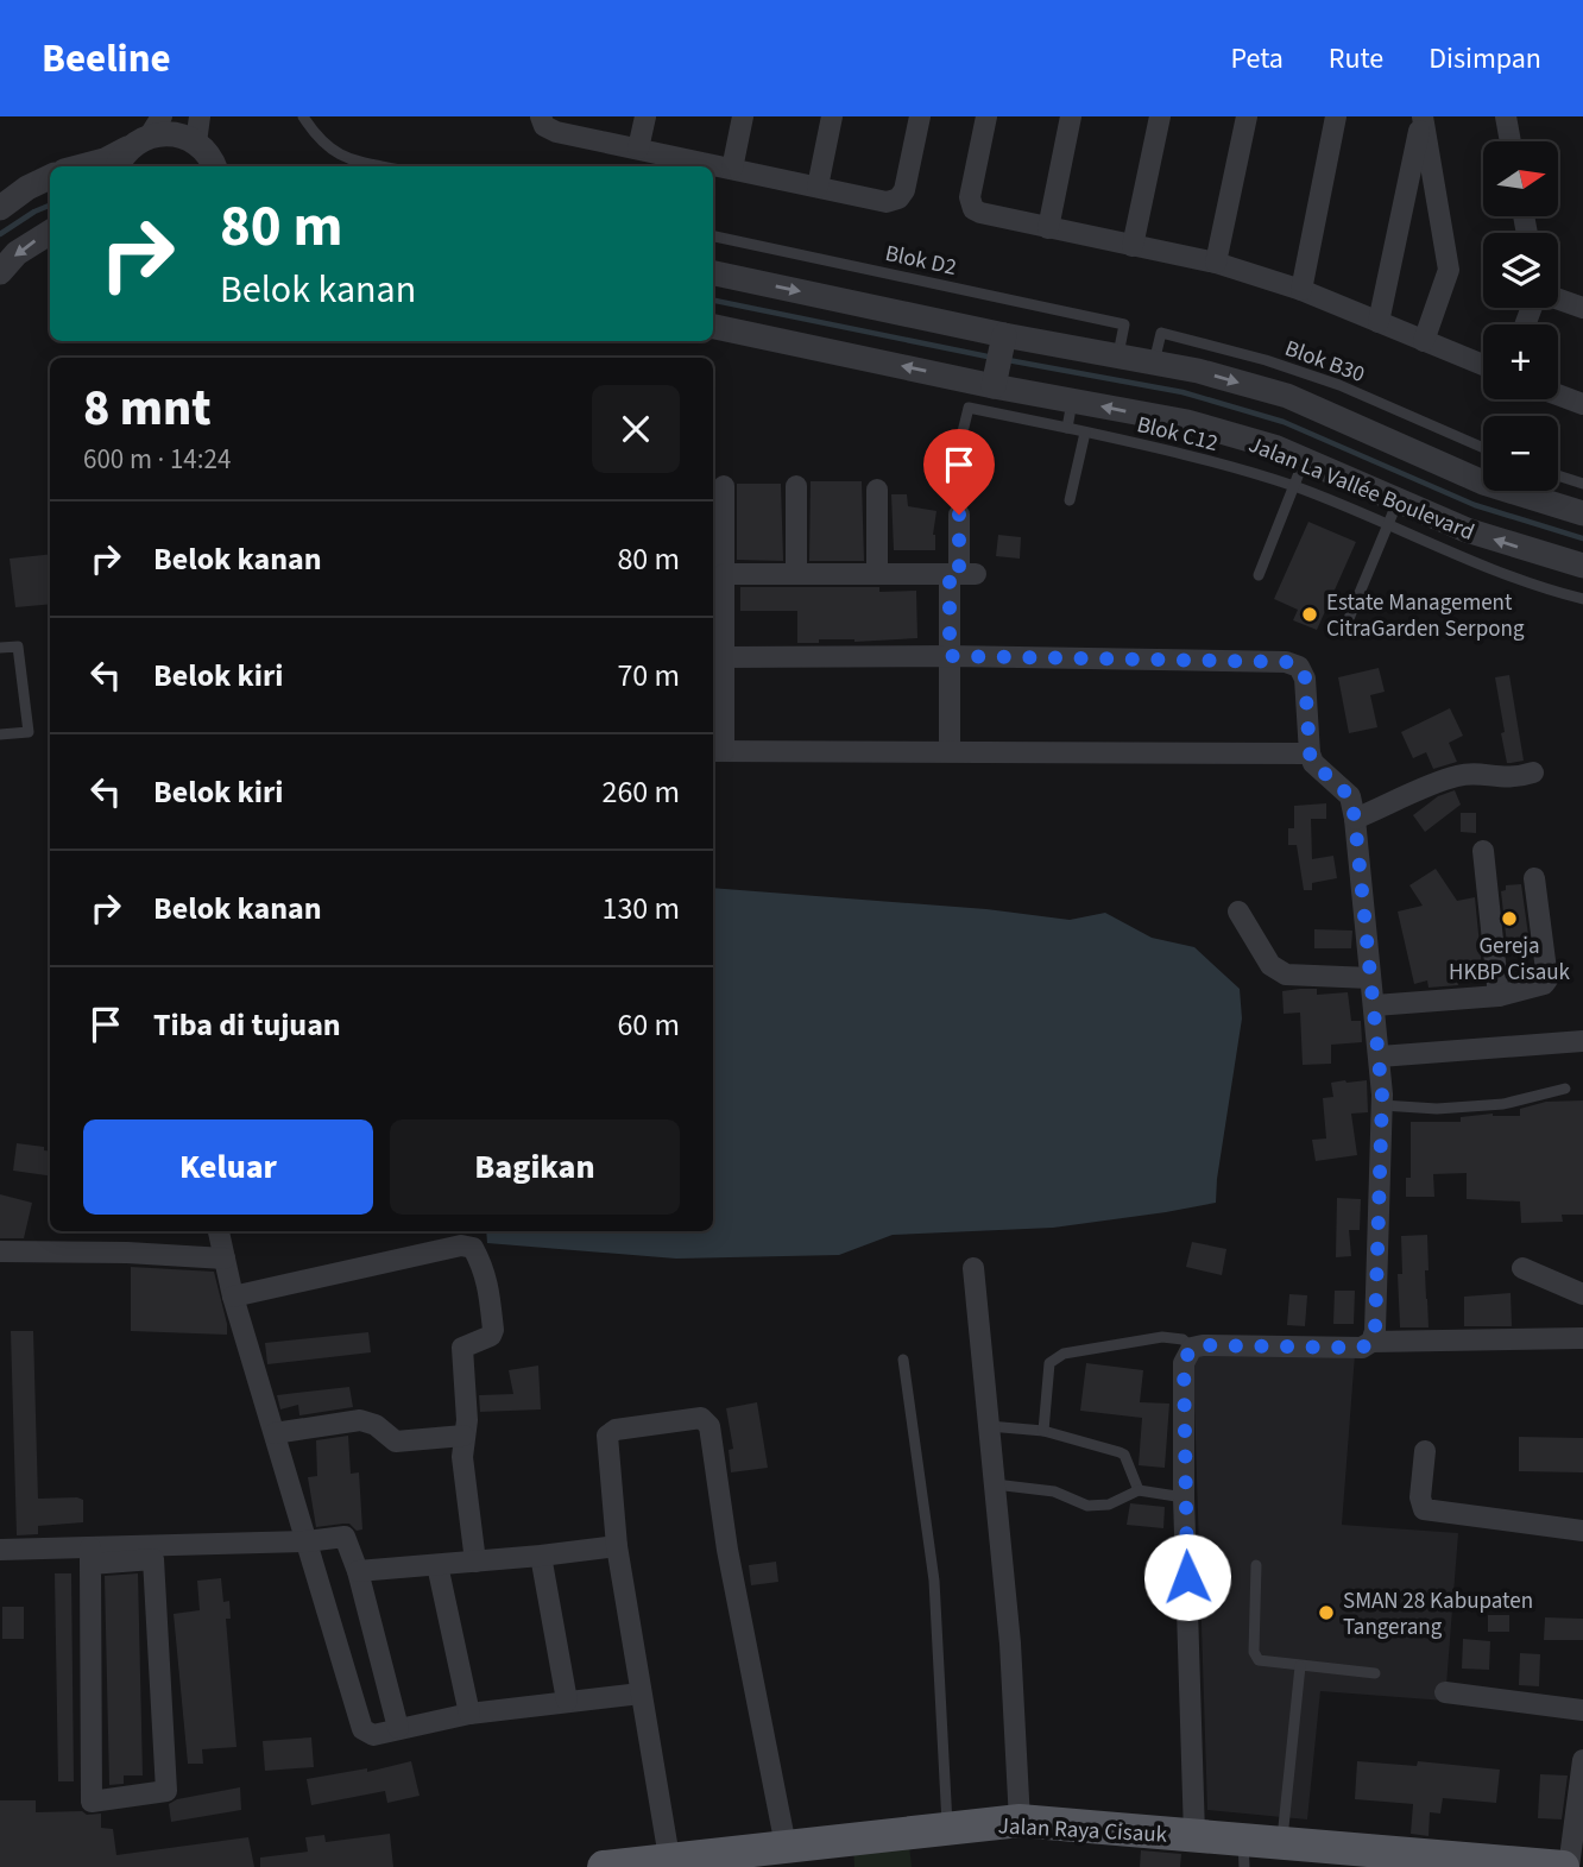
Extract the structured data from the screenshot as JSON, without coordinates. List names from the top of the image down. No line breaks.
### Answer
{"streets":{"main road":["Jalan Raya Cisauk"],"street":["Jalan La Vallée Boulevard"],"lane":["Blok D2","Blok B30","Blok C12"]},"places":["Estate Management CitraGarden Serpong","Gereja HKBP Cisauk","SMAN 28 Kabupaten Tangerang"],"north":"right","page":{"header":"Beeline","nav":["Peta","Rute","Disimpan"],"map_buttons":["+","−"],"turn":["80 m","Belok kanan"],"heading":["8 mnt","600 m · 14:24"],"list":[{"name":"Belok kanan","value":"80 m"},{"name":"Belok kiri","value":"70 m"},{"name":"Belok kiri","value":"260 m"},{"name":"Belok kanan","value":"130 m"},{"name":"Tiba di tujuan","value":"60 m"}],"buttons":["Keluar","Bagikan"]}}
